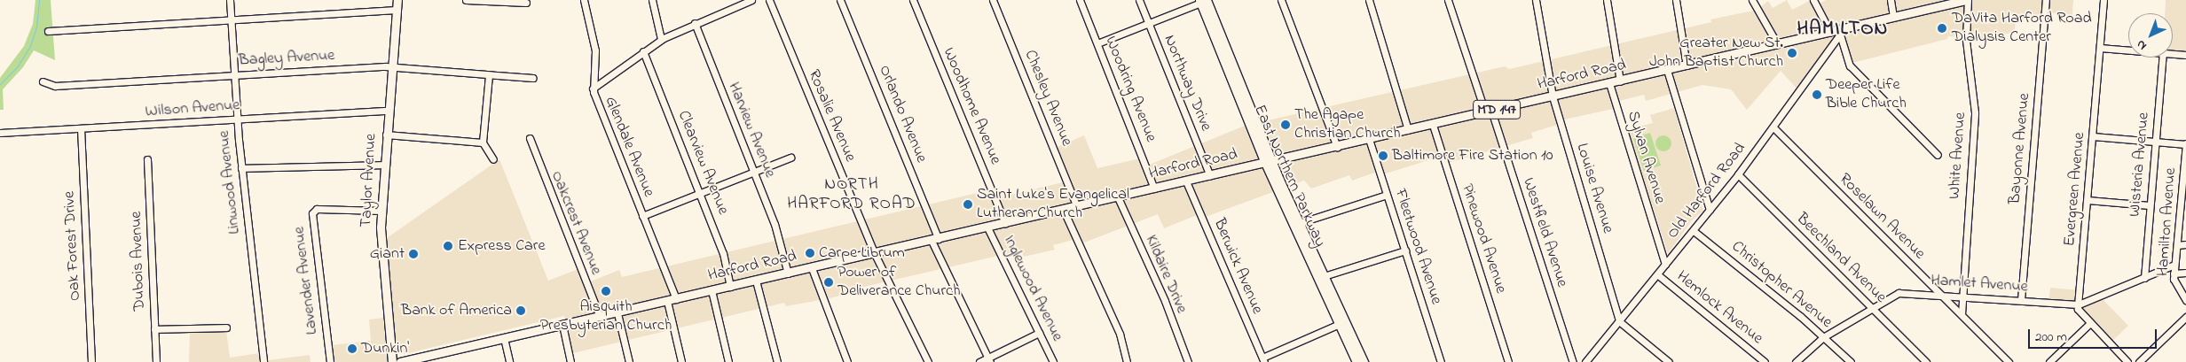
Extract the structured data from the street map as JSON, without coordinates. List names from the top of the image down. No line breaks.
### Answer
{"streets":{"main road":["Harford Road","MD 147","East Northern Parkway","Taylor Avenue"],"street":["Bagley Avenue","Northway Drive","Woodring Avenue","Chesley Avenue","Woodhome Avenue","Wilson Avenue","Orlando Avenue","Rosalie Avenue","Harview Avenue","Glendale Avenue","Bayonne Avenue","White Avenue","Sylvan Avenue","Clearview Avenue","Wisteria Avenue","Linwood Avenue","Louise Avenue","Evergreen Avenue","Old Harford Road","Roselawn Avenue","Hamilton Avenue","Oakcrest Avenue","Westfield Avenue","Pinewood Avenue","Oak Forest Drive","Fleetwood Avenue","Beechland Avenue","Dubois Avenue","Berwick Avenue","Kildaire Drive","Lavender Avenue","Hamlet Avenue","Christopher Avenue","Inglewood Avenue","Hemlock Avenue"]},"crossings":[["Bagley Avenue","Taylor Avenue"],["Bagley Avenue","Linwood Avenue"],["Harford Road","Northway Drive"],["Harford Road","Woodring Avenue"],["Harford Road","Chesley Avenue"],["Harford Road","Woodhome Avenue"],["Harford Road","Orlando Avenue"],["Harford Road","Rosalie Avenue"],["Harford Road","Harview Avenue"],["Harford Road","Glendale Avenue"],["Harford Road","White Avenue"],["Harford Road","Sylvan Avenue"],["Harford Road","Clearview Avenue"],["Harford Road","East Northern Parkway"],["Harford Road","Louise Avenue"],["Harford Road","Old Harford Road"],["Harford Road","Oakcrest Avenue"],["Harford Road","Westfield Avenue"],["Harford Road","Pinewood Avenue"],["Harford Road","Fleetwood Avenue"],["Harford Road","Berwick Avenue"],["Harford Road","Kildaire Drive"],["Harford Road","Inglewood Avenue"],["Wilson Avenue","Taylor Avenue"],["Wilson Avenue","Linwood Avenue"],["Wilson Avenue","Oak Forest Drive"],["Bayonne Avenue","Hamlet Avenue"],["White Avenue","Roselawn Avenue"],["White Avenue","Hamlet Avenue"],["Sylvan Avenue","Old Harford Road"],["Wisteria Avenue","Hamlet Avenue"],["Taylor Avenue","Lavender Avenue"],["Louise Avenue","Old Harford Road"],["Evergreen Avenue","Hamlet Avenue"],["Old Harford Road","Roselawn Avenue"],["Old Harford Road","Beechland Avenue"],["Old Harford Road","Christopher Avenue"],["Old Harford Road","Hemlock Avenue"],["Roselawn Avenue","Hamlet Avenue"],["Hamilton Avenue","Hamlet Avenue"],["Beechland Avenue","Hamlet Avenue"],["Hamlet Avenue","Christopher Avenue"]],"districts":["HAMILTON","NORTH HARFORD ROAD"],"places":["DaVita Harford Road Dialysis Center","Greater New St. John Baptist Church","Deeper Life Bible Church","The Agape Christian Church","Baltimore Fire Station 10","Saint Luke's Evangelical Lutheran Church","Express Care","Carpe Librum","Giant","Power of Deliverance Church","Aisquith Presbyterian Church","Bank of America","Dunkin'"],"scale_bar":"200 m","north":"bottom left"}
